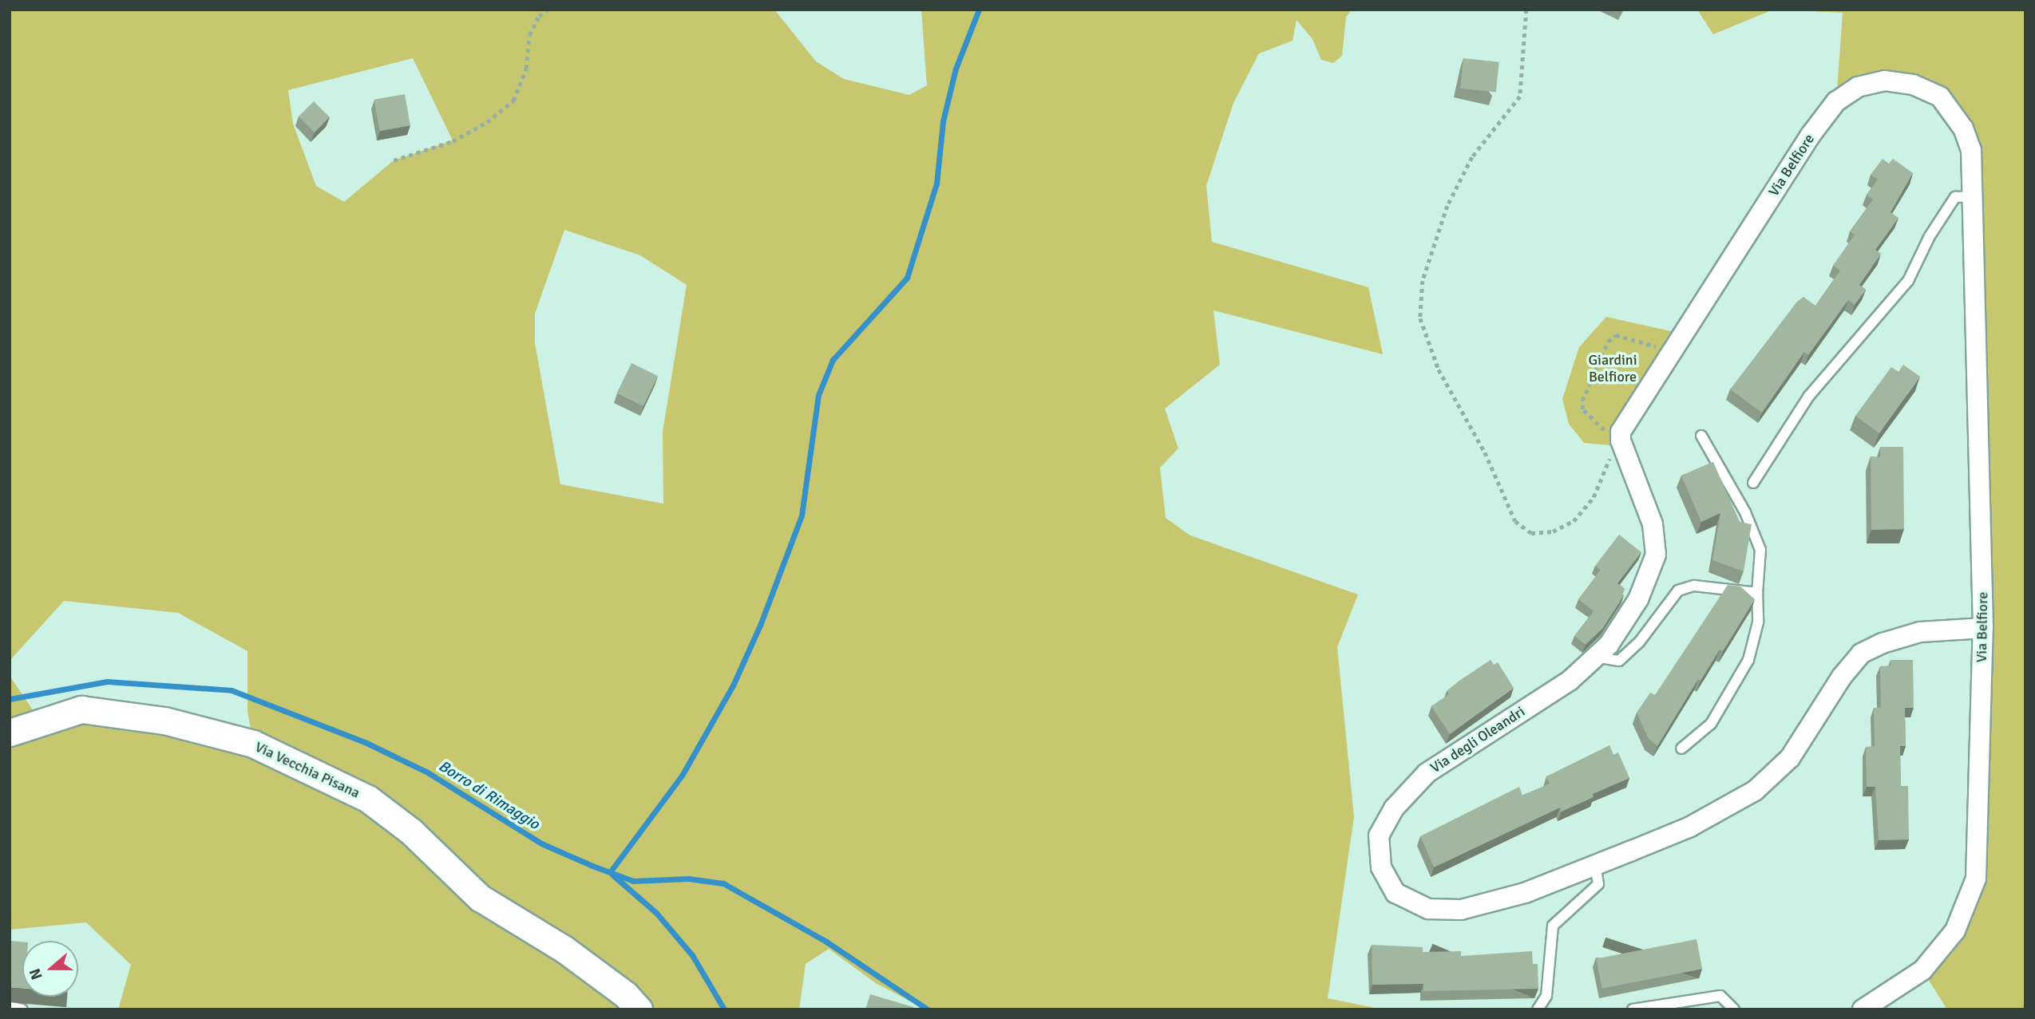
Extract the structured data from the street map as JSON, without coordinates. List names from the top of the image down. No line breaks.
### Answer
{"streets":{"main road":["Via Vecchia Pisana"],"street":["Via Belfiore","Via degli Oleandri"]},"crossings":[["Via Belfiore","Via degli Oleandri"]],"water":["Borro di Rimaggio"],"parks":["Giardini Belfiore"],"north":"left"}
